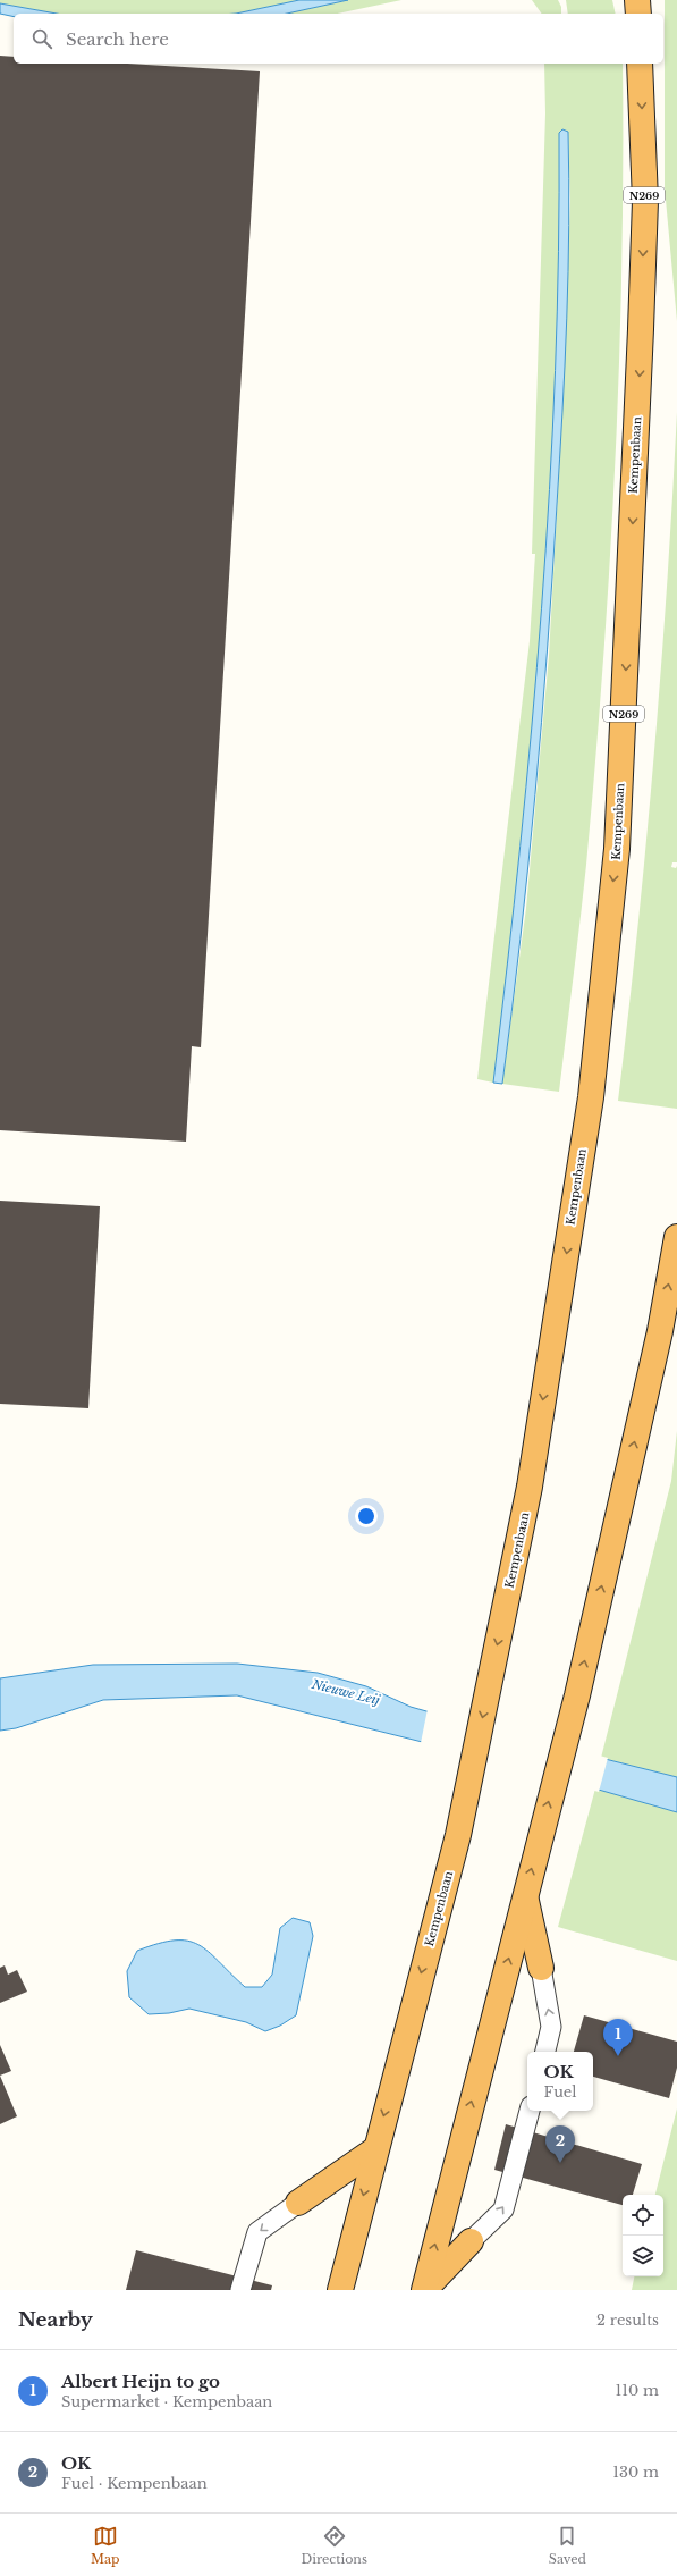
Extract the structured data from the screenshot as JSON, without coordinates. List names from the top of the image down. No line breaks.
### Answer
{"streets":{"highway":["N269","Kempenbaan"]},"water":["Nieuwe Leij"],"page":{"search":"Search here","pins":["1","2"],"popup":["OK","Fuel"],"heading":["Nearby","2 results"],"list":[{"mark":"1","name":"Albert Heijn to go","note":"Supermarket · Kempenbaan","value":"110 m"},{"mark":"2","name":"OK","note":"Fuel · Kempenbaan","value":"130 m"}],"nav":["Map","Directions","Saved"]}}
